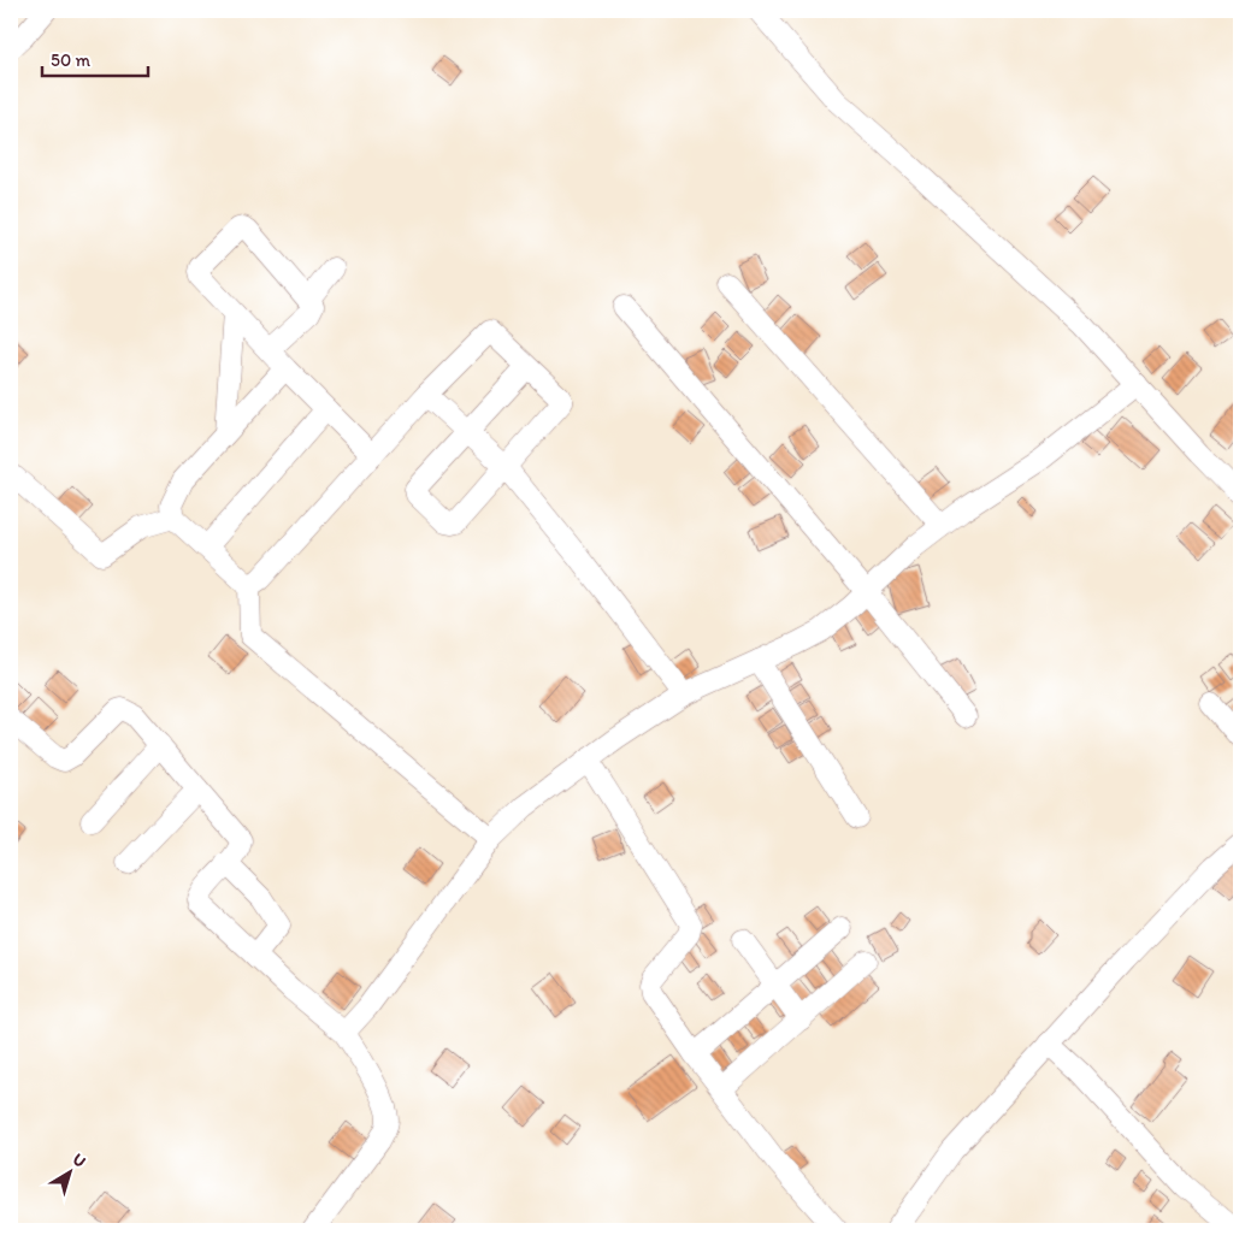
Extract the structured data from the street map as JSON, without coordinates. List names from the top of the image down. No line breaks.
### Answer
{"scale_bar":"50 m","north":"top right"}
